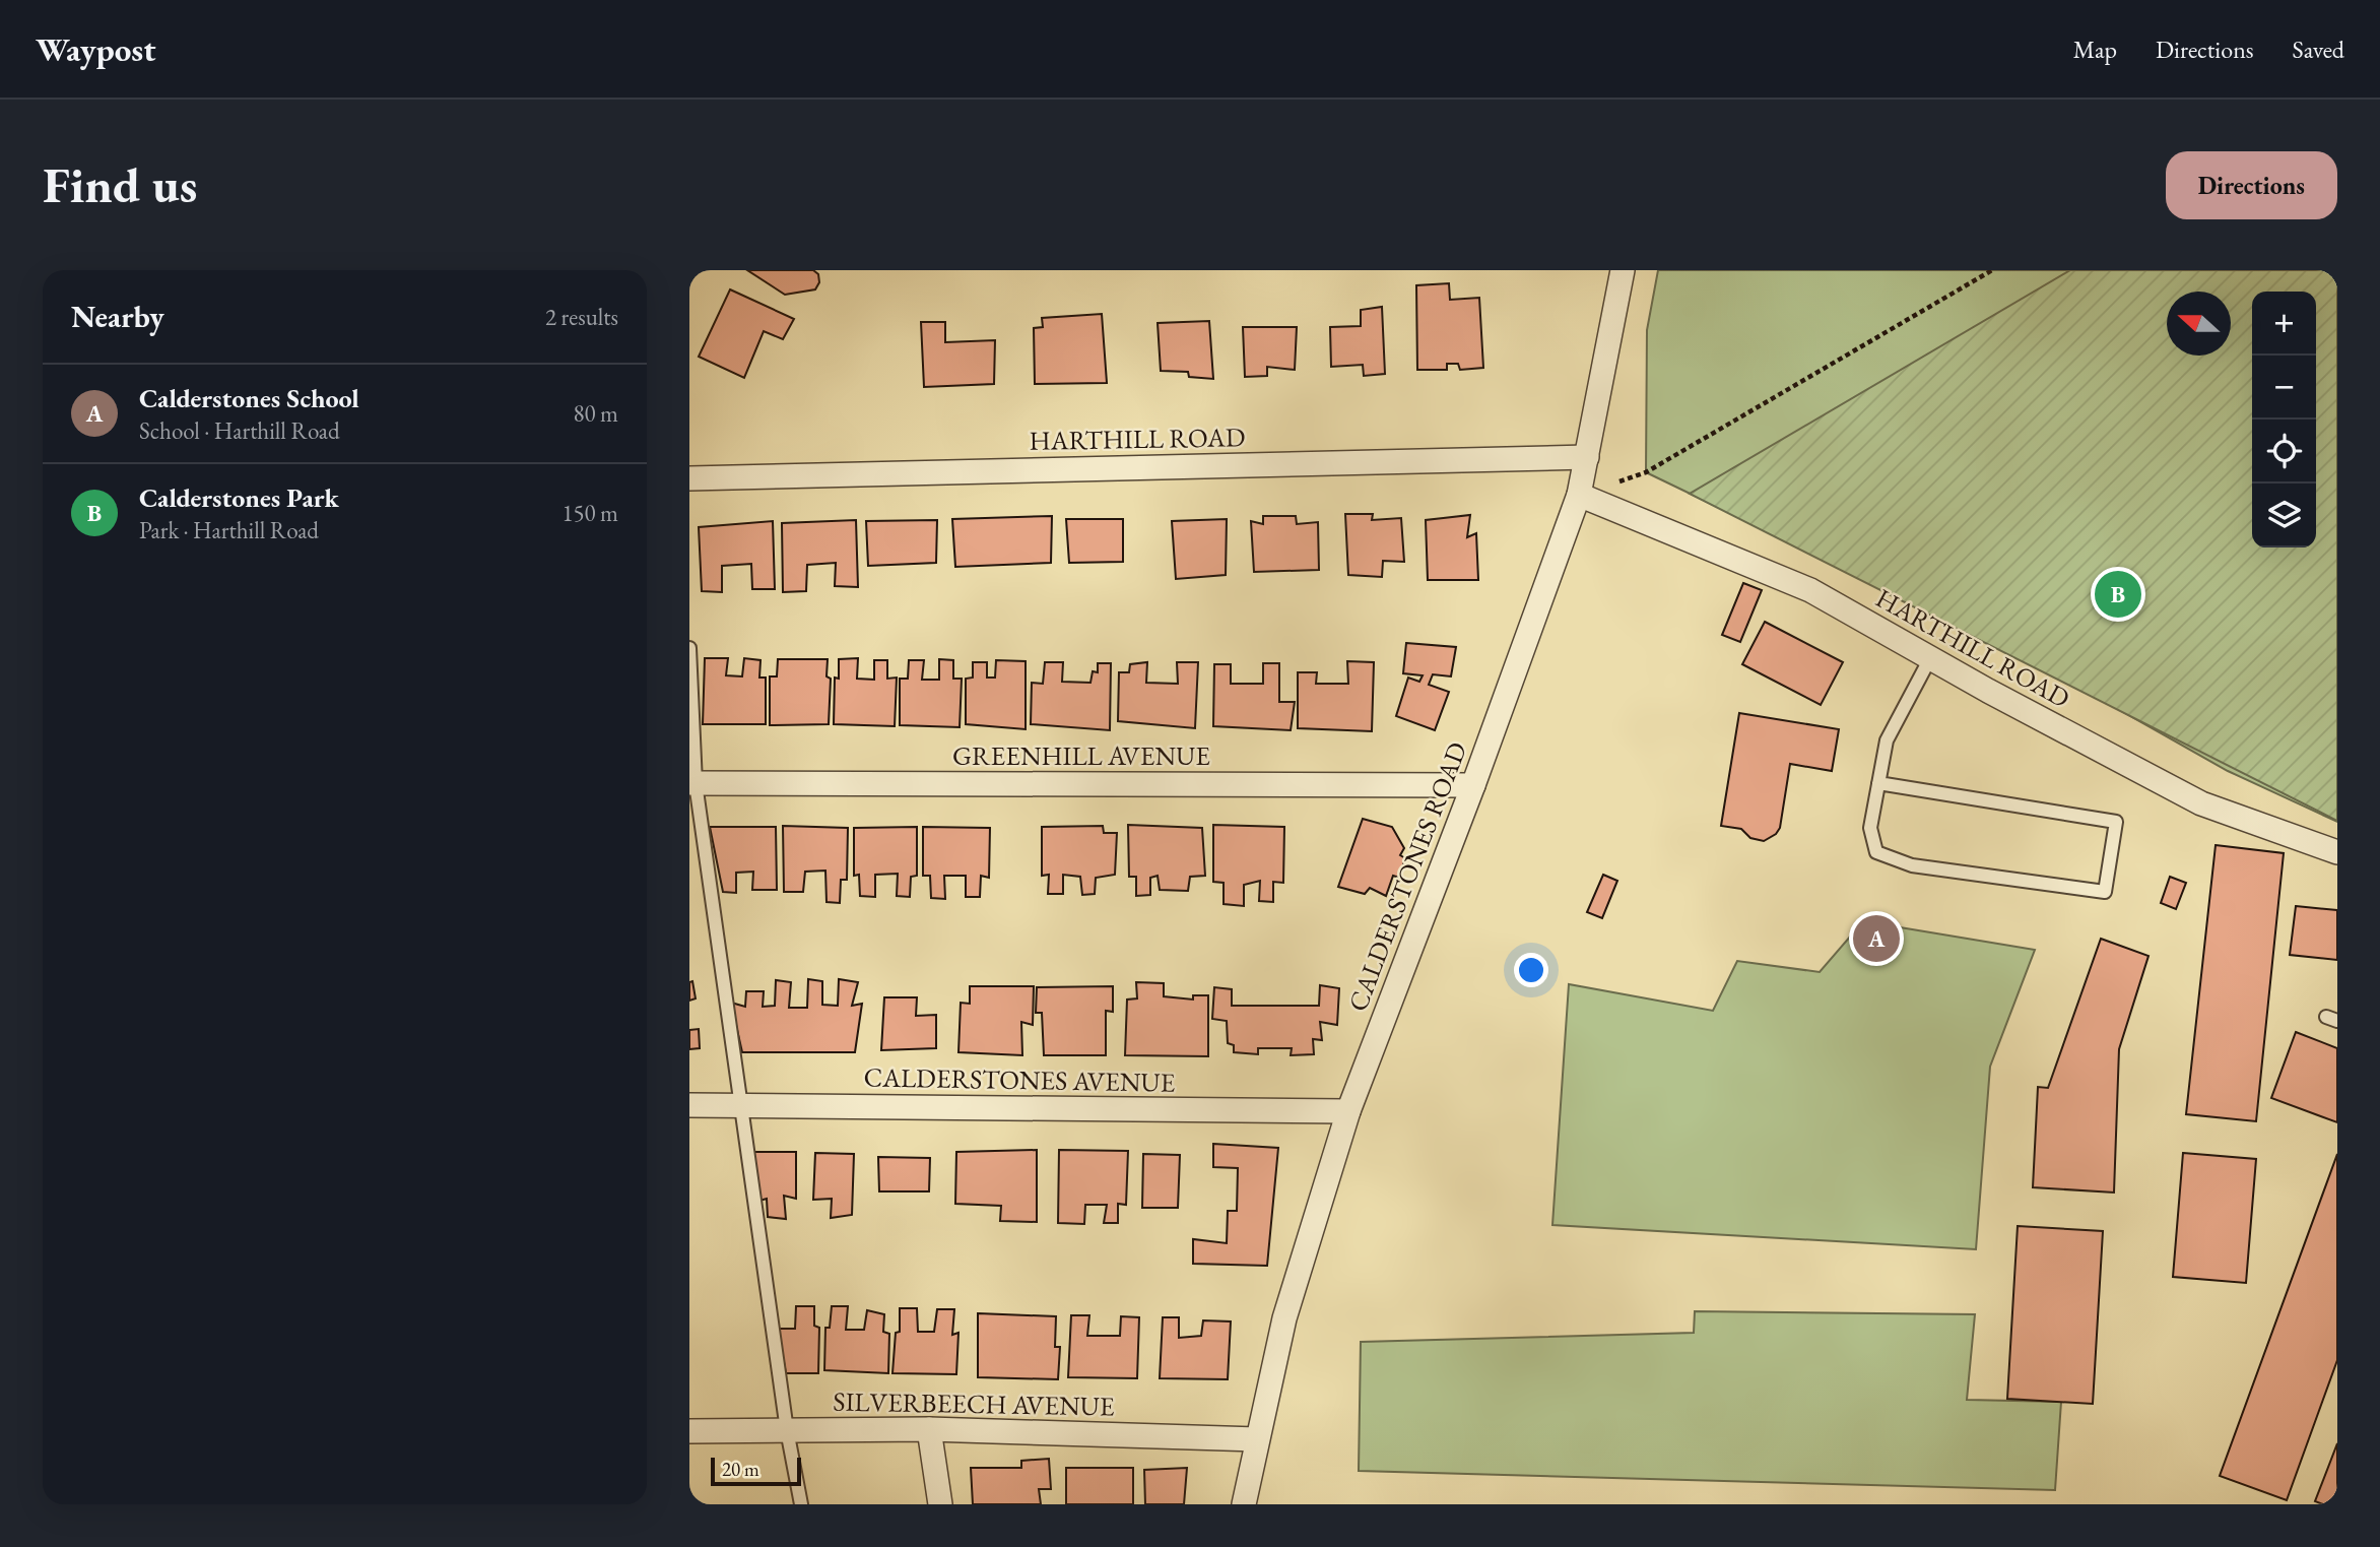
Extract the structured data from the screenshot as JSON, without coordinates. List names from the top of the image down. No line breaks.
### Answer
{"streets":{"street":["HARTHILL ROAD","GREENHILL AVENUE","CALDERSTONES ROAD","CALDERSTONES AVENUE","SILVERBEECH AVENUE"]},"crossings":[["HARTHILL ROAD","CALDERSTONES ROAD"],["GREENHILL AVENUE","CALDERSTONES ROAD"],["CALDERSTONES ROAD","CALDERSTONES AVENUE"],["CALDERSTONES ROAD","SILVERBEECH AVENUE"]],"scale_bar":"20 m","north":"left","page":{"header":"Waypost","nav":["Map","Directions","Saved"],"buttons":"Directions","title":"Find us","heading":["Nearby","2 results"],"map_buttons":["+","−"],"list":[{"mark":"A","name":"Calderstones School","note":"School · Harthill Road","value":"80 m"},{"mark":"B","name":"Calderstones Park","note":"Park · Harthill Road","value":"150 m"}],"pins":["B","A"],"scale":"20 m"}}
